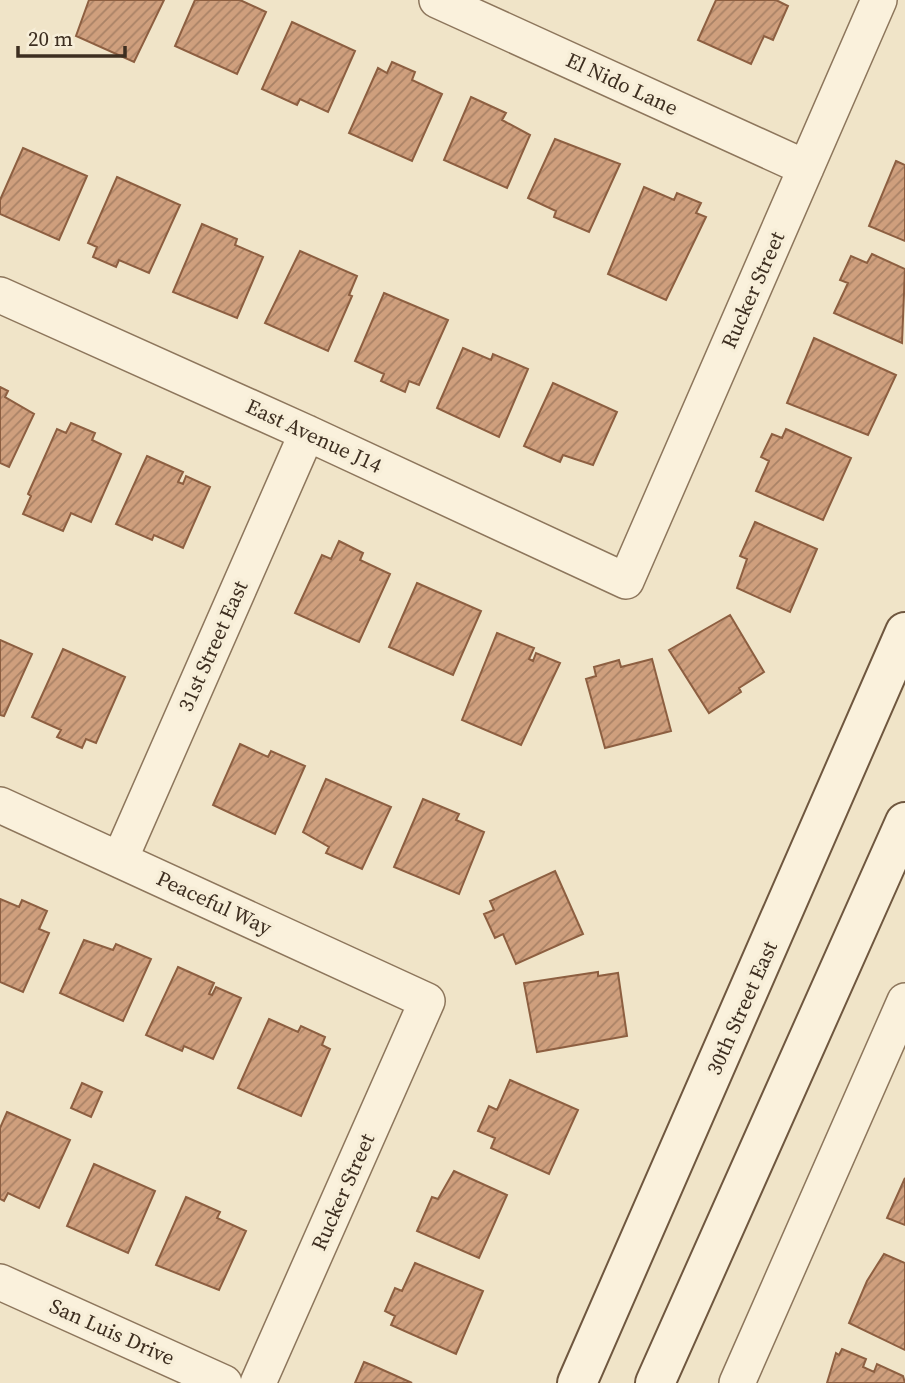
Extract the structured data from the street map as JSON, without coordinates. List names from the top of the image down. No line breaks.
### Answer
{"streets":{"main road":["30th Street East"],"street":["El Nido Lane","Rucker Street","East Avenue J14","31st Street East","Peaceful Way","San Luis Drive"]},"crossings":[["El Nido Lane","Rucker Street"],["Rucker Street","East Avenue J14"],["Rucker Street","Peaceful Way"],["East Avenue J14","31st Street East"],["31st Street East","Peaceful Way"]],"scale_bar":"20 m"}
